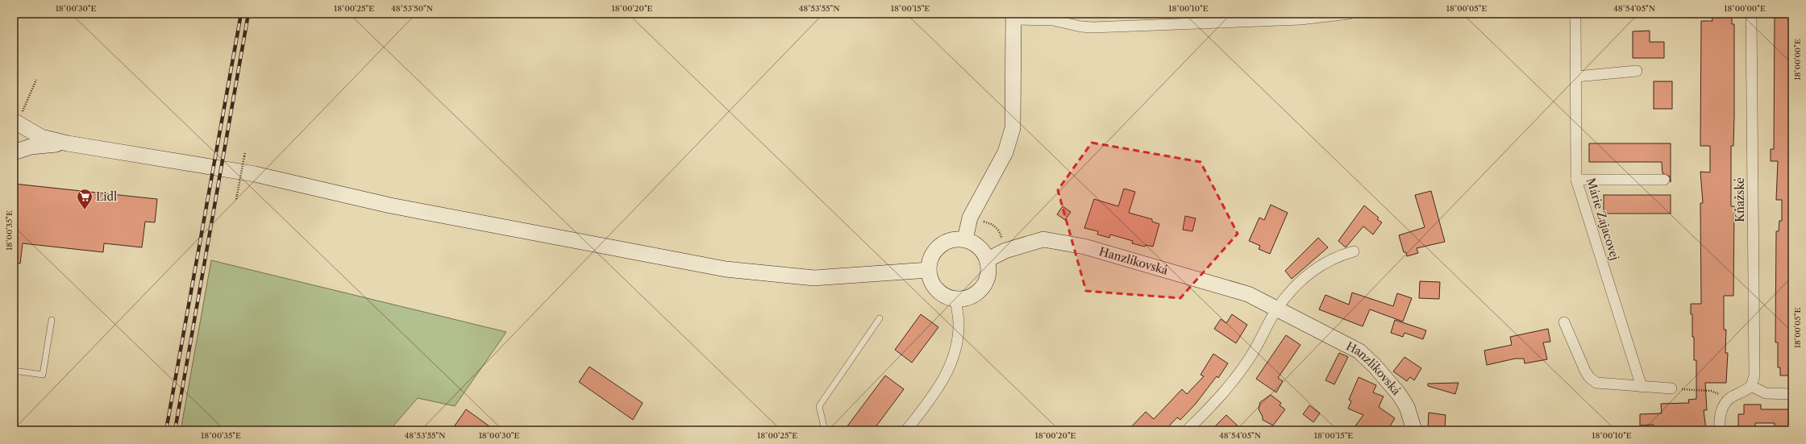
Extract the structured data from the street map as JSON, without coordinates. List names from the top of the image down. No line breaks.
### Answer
{"streets":{"street":["Kňažské","Márie Zajacovej","Hanzlíkovská"]},"places":{"supermarket":["Lidl"]},"coordinates":["18°00'30\"E","18°00'25\"E","48°53'50\"N","18°00'20\"E","48°53'55\"N","18°00'15\"E","18°00'10\"E","18°00'05\"E","48°54'05\"N","18°00'00\"E","18°00'35\"E"]}
